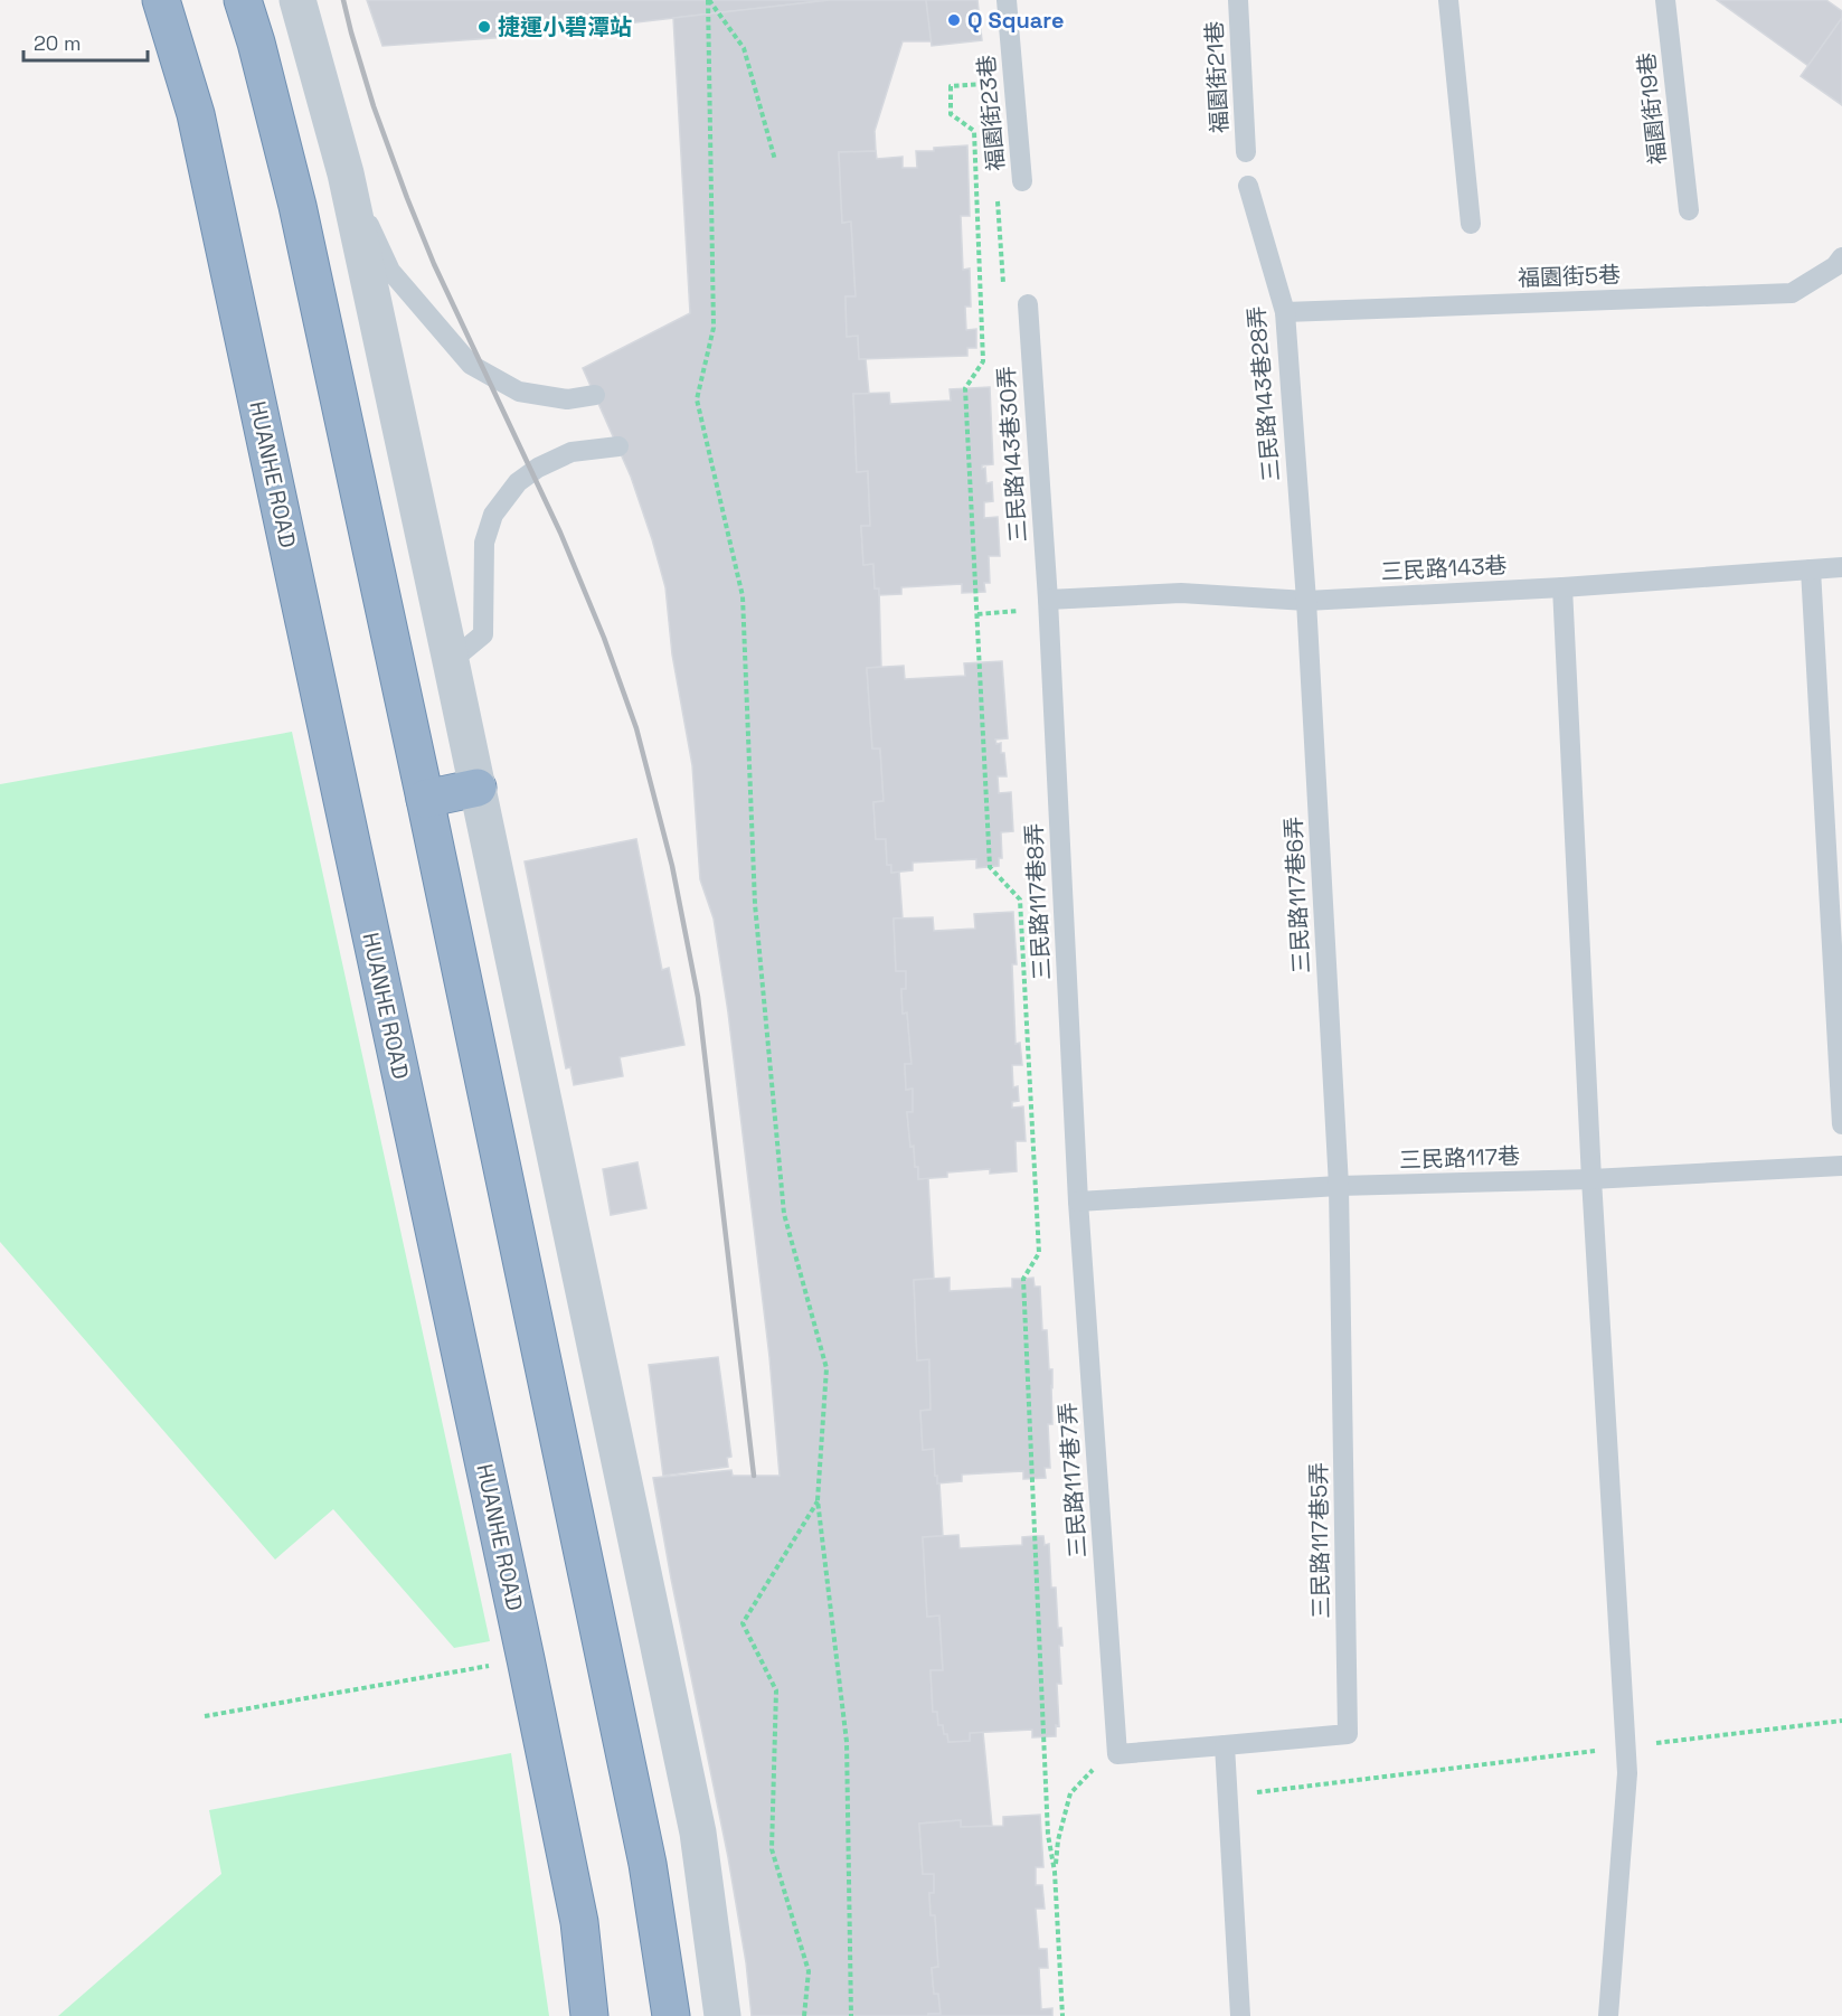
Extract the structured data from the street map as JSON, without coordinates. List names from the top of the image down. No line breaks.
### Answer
{"streets":{"highway":["HUANHE ROAD"],"lane":["福園街21巷","福園街19巷","福園街23巷","福園街5巷","三民路143巷28弄","三民路143巷30弄","三民路143巷","三民路117巷6弄","三民路117巷8弄","三民路117巷","三民路117巷7弄","三民路117巷5弄"]},"crossings":[["福園街5巷","三民路143巷28弄"],["三民路143巷28弄","三民路143巷"],["三民路143巷28弄","三民路117巷6弄"],["三民路143巷30弄","三民路143巷"],["三民路143巷30弄","三民路117巷8弄"],["三民路143巷","三民路117巷6弄"],["三民路143巷","三民路117巷8弄"],["三民路117巷6弄","三民路117巷"],["三民路117巷6弄","三民路117巷5弄"],["三民路117巷8弄","三民路117巷"],["三民路117巷8弄","三民路117巷7弄"],["三民路117巷","三民路117巷7弄"],["三民路117巷","三民路117巷5弄"]],"places":["Q Square","捷運小碧潭站"],"scale_bar":"20 m"}
